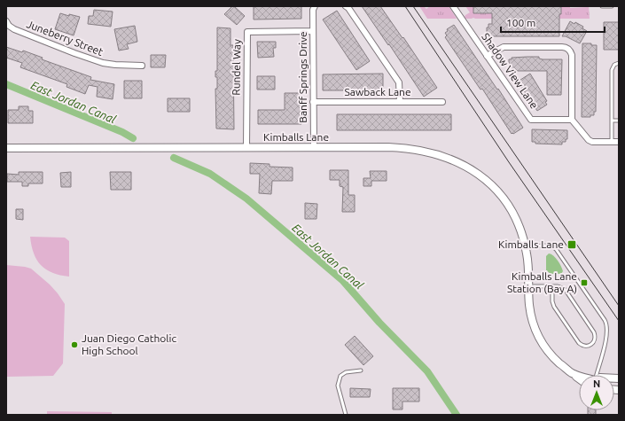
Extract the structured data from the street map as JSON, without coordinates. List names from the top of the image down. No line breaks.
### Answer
{"streets":{"street":["Juneberry Street","Rundel Way","Shadow View Lane","Banff Springs Drive","Sawback Lane","Kimballs Lane"]},"crossings":[["Rundel Way","Banff Springs Drive"],["Rundel Way","Kimballs Lane"],["Banff Springs Drive","Sawback Lane"],["Banff Springs Drive","Kimballs Lane"]],"water":["East Jordan Canal"],"places":{"transit":["Kimballs Lane","Kimballs Lane Station (Bay A)"],"other":["Juan Diego Catholic High School"]},"scale_bar":"100 m","north":"top"}
